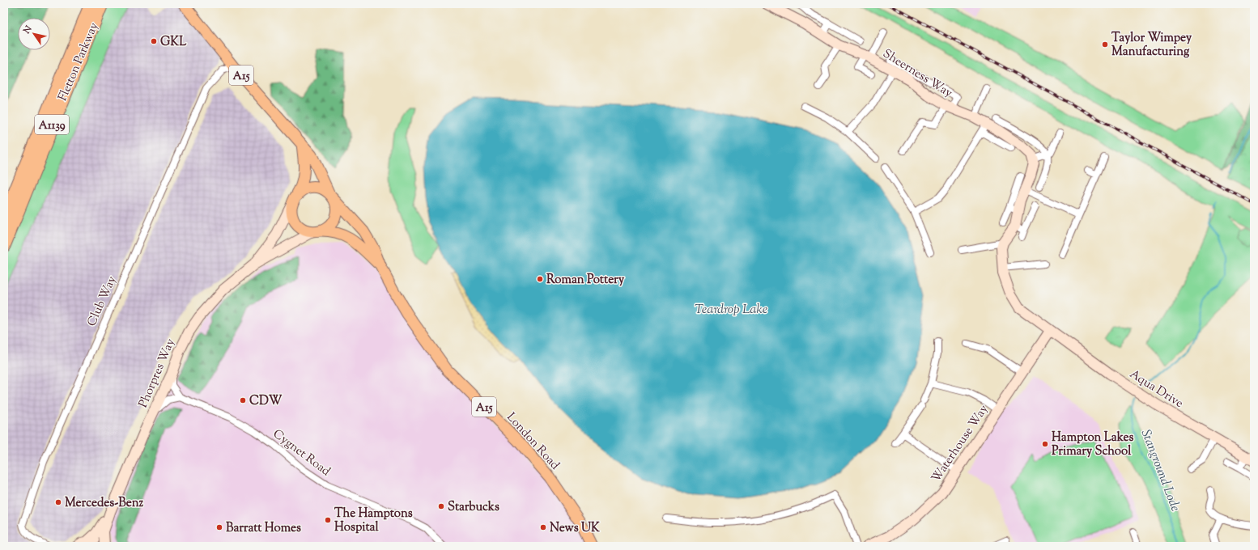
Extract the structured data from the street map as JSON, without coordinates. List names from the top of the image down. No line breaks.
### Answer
{"streets":{"highway":["Fletton Parkway","A1139"],"main road":["A15","London Road"],"street":["Sheerness Way","Club Way","Phorpres Way","Aqua Drive","Waterhouse Way","Cygnet Road"]},"crossings":[["A15","Phorpres Way"],["A15","London Road"],["Club Way","London Road"],["Phorpres Way","London Road"],["Aqua Drive","Waterhouse Way"]],"water":["Teardrop Lake","Stanground Lode"],"places":["GKL","Taylor Wimpey Manufacturing","Roman Pottery","CDW","Hampton Lakes Primary School","Mercedes-Benz","Starbucks","The Hamptons Hospital","Barratt Homes","News UK"],"north":"top left"}
